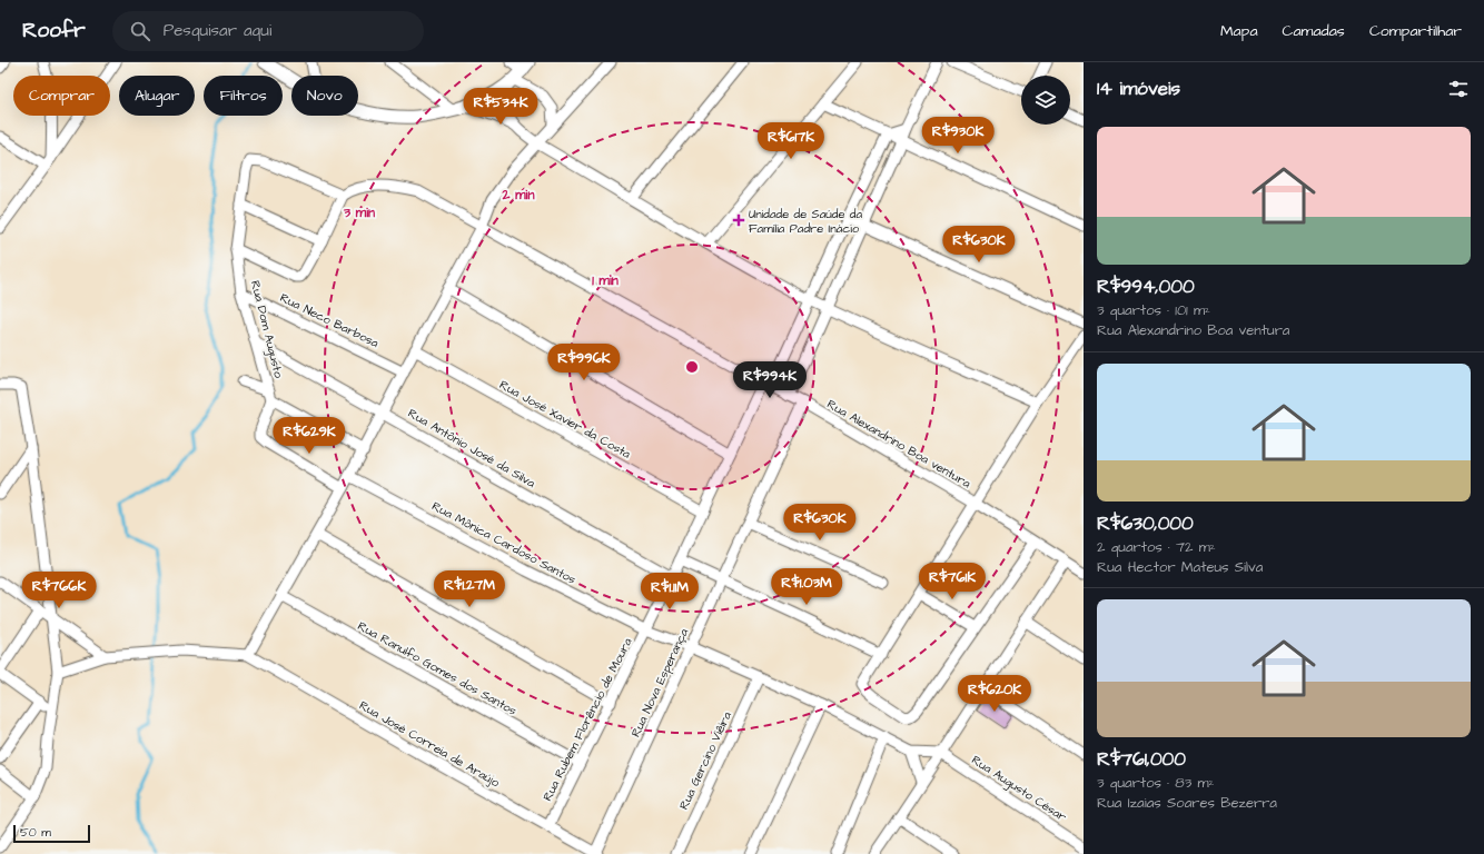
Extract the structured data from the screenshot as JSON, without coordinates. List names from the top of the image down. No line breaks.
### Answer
{"streets":{"street":["Rua Neco Barbosa","Rua Dom Augusto","Rua José Xavier da Costa","Rua Alexandrino Boa ventura","Rua Antônio José da Silva","Rua Mônica Cardoso Santos","Rua Ranulfo Gomes dos Santos","Rua Nova Esperança","Rua Rubem Florêncio de Moura","Rua José Correia de Araújo","Rua Gercino Viêira","Rua Augusto César"]},"crossings":[["Rua Neco Barbosa","Rua Dom Augusto"],["Rua Dom Augusto","Rua Alexandrino Boa ventura"],["Rua Dom Augusto","Rua Antônio José da Silva"],["Rua José Xavier da Costa","Rua Rubem Florêncio de Moura"],["Rua Alexandrino Boa ventura","Rua Nova Esperança"],["Rua Alexandrino Boa ventura","Rua Rubem Florêncio de Moura"],["Rua Antônio José da Silva","Rua Rubem Florêncio de Moura"],["Rua Mônica Cardoso Santos","Rua Nova Esperança"],["Rua Mônica Cardoso Santos","Rua Rubem Florêncio de Moura"],["Rua Mônica Cardoso Santos","Rua Gercino Viêira"],["Rua Ranulfo Gomes dos Santos","Rua Rubem Florêncio de Moura"],["Rua Nova Esperança","Rua José Correia de Araújo"],["Rua Rubem Florêncio de Moura","Rua José Correia de Araújo"]],"places":{"health":["Unidade de Saúde da Família Padre Inácio"]},"scale_bar":"50 m","page":{"header":"Roofr","search":"Pesquisar aqui","nav":["Mapa","Camadas","Compartilhar"],"heading":"14 imóveis","chip":["Comprar","Alugar","Filtros","Novo"],"price":["R$534K","R$930K","R$617K","R$630K","R$996K","R$994K","R$629K","R$630K","R$761K","R$1.03M","R$1.27M","R$766K","R$1.11M","R$620K"],"list":[{"name":"R$994,000","note":"3 quartos · 101 m² · Rua Alexandrino Boa ventura"},{"name":"R$630,000","note":"2 quartos · 72 m² · Rua Hector Mateus Silva"},{"name":"R$761,000","note":"3 quartos · 83 m² · Rua Izaias Soares Bezerra"}],"scale":"50 m"},"rings":["2 min","3 min","1 min"]}
